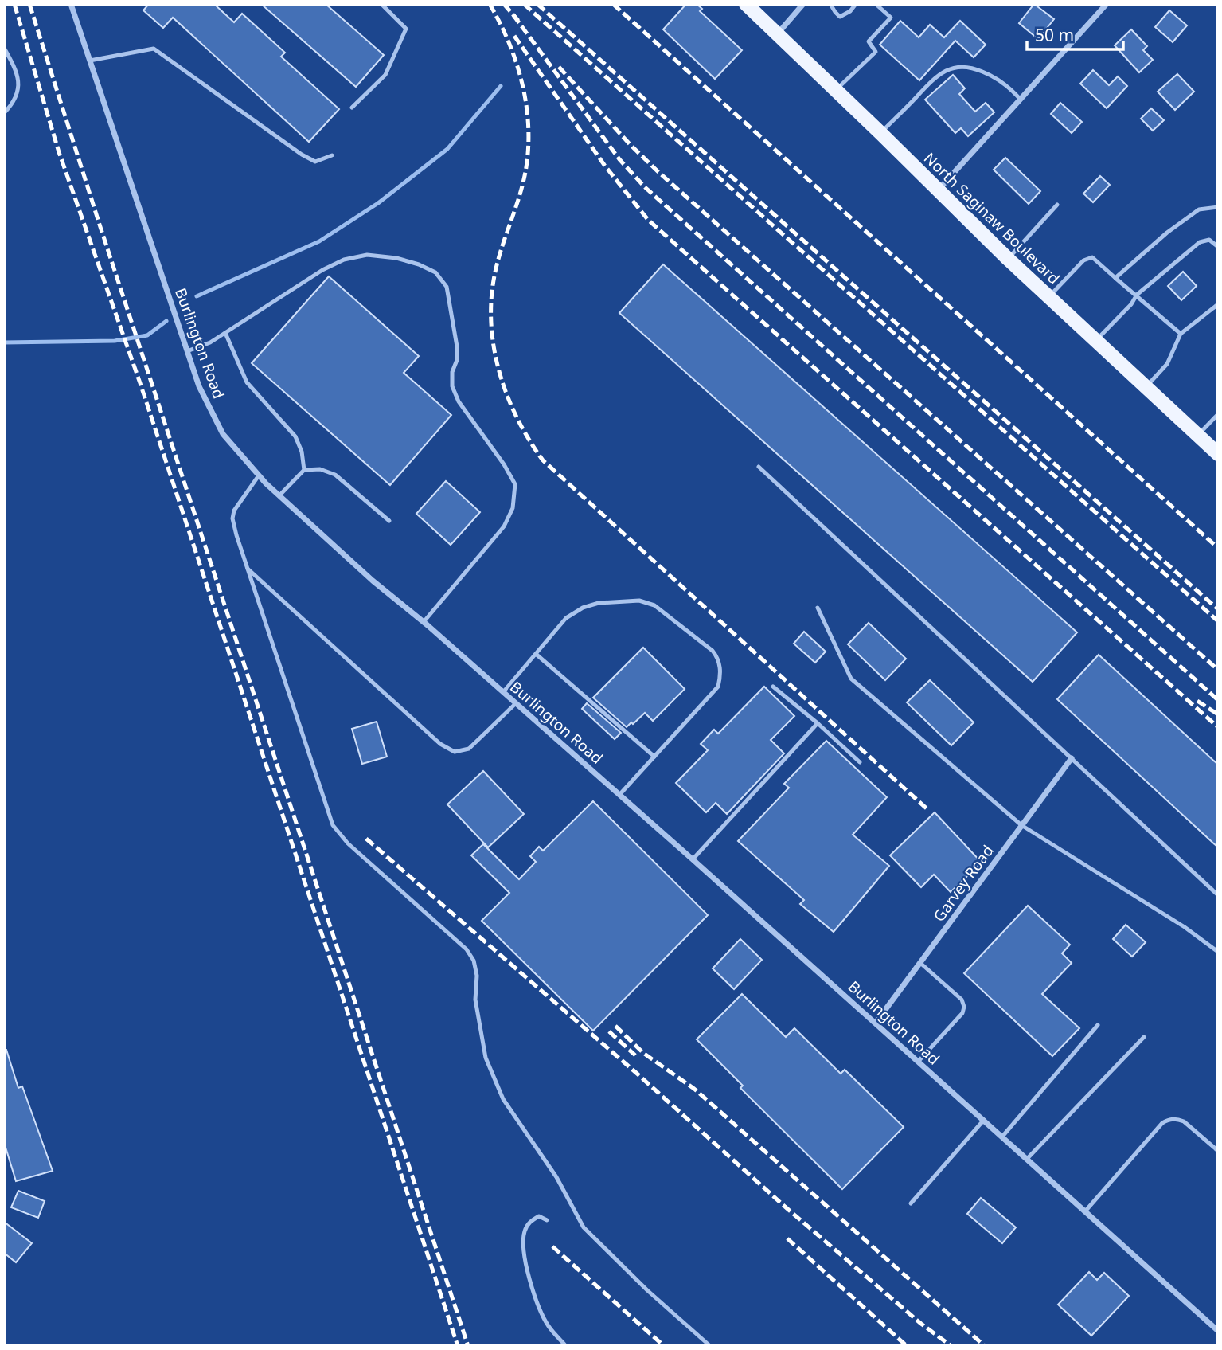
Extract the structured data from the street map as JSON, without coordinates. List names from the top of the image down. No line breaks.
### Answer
{"streets":{"main road":["North Saginaw Boulevard"],"street":["Burlington Road","Garvey Road"]},"crossings":[["Burlington Road","Garvey Road"]],"scale_bar":"50 m"}
